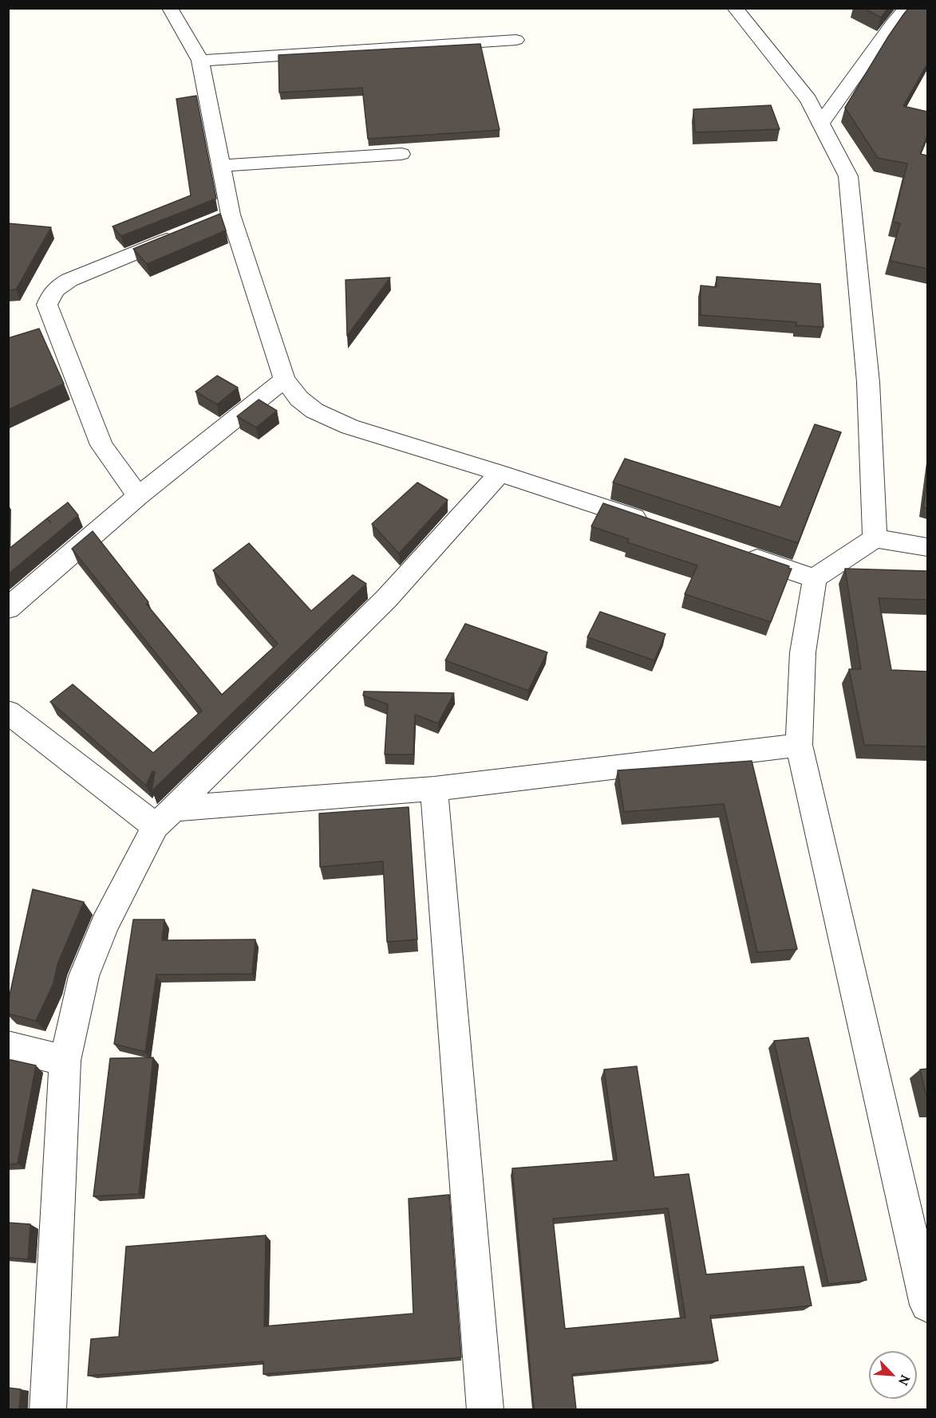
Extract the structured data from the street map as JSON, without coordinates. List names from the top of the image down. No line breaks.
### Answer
{"north":"bottom right"}
